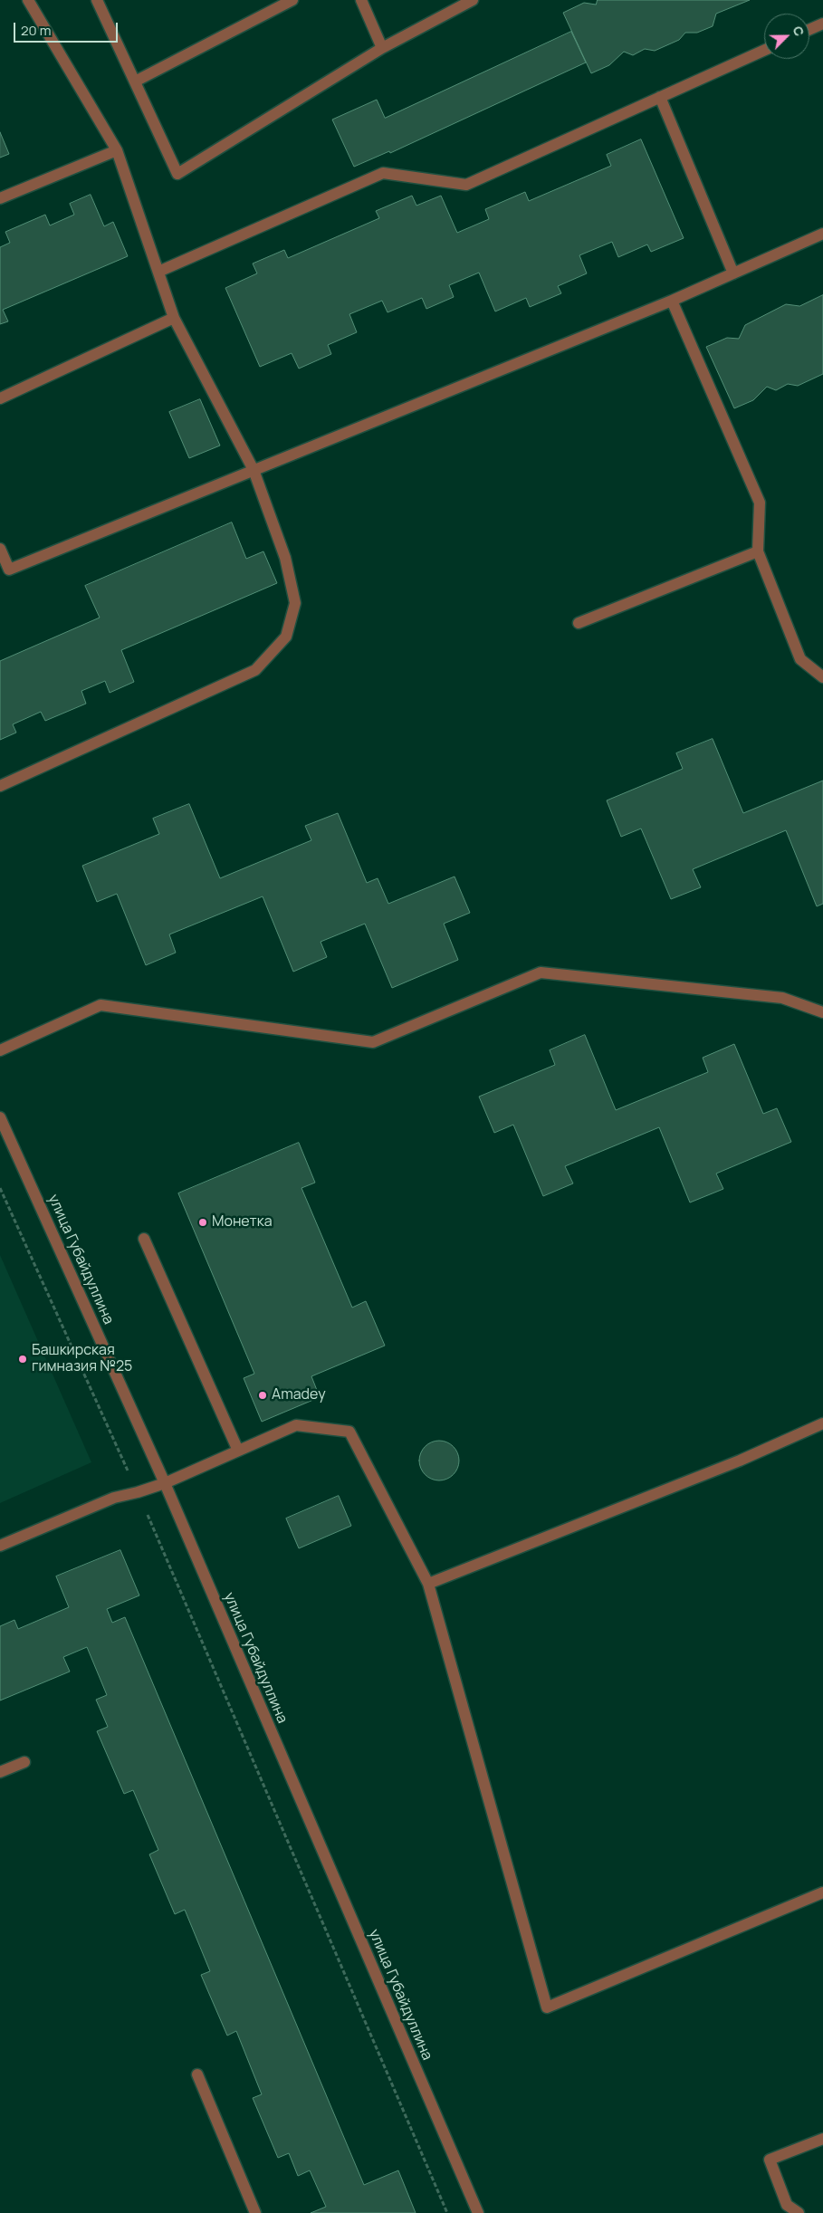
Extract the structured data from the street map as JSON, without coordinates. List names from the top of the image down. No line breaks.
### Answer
{"streets":{"street":["улица Губайдуллина"]},"places":["Монетка","Башкирская гимназия №25","Amadey"],"scale_bar":"20 m","north":"top right"}
